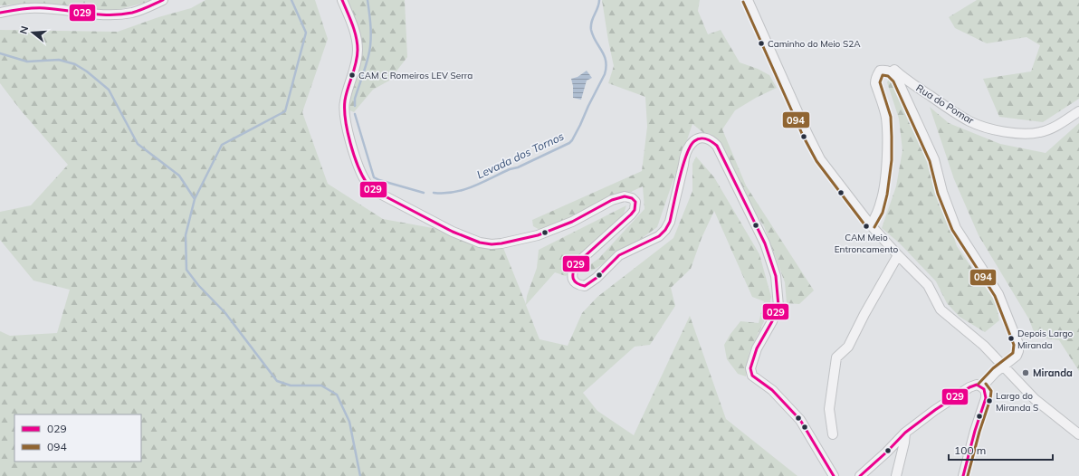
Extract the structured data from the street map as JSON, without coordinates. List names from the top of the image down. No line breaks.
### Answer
{"streets":{"street":["Rua do Pomar"]},"water":["Levada dos Tornos"],"places":["Caminho do Meio S2A","CAM C Romeiros LEV Serra","CAM Meio Entroncamento","Depois Largo Miranda","Miranda","Largo do Miranda S"],"lines":["transit line 029","transit line 094"],"legend":["029","094"],"scale_bar":"100 m","north":"left"}
